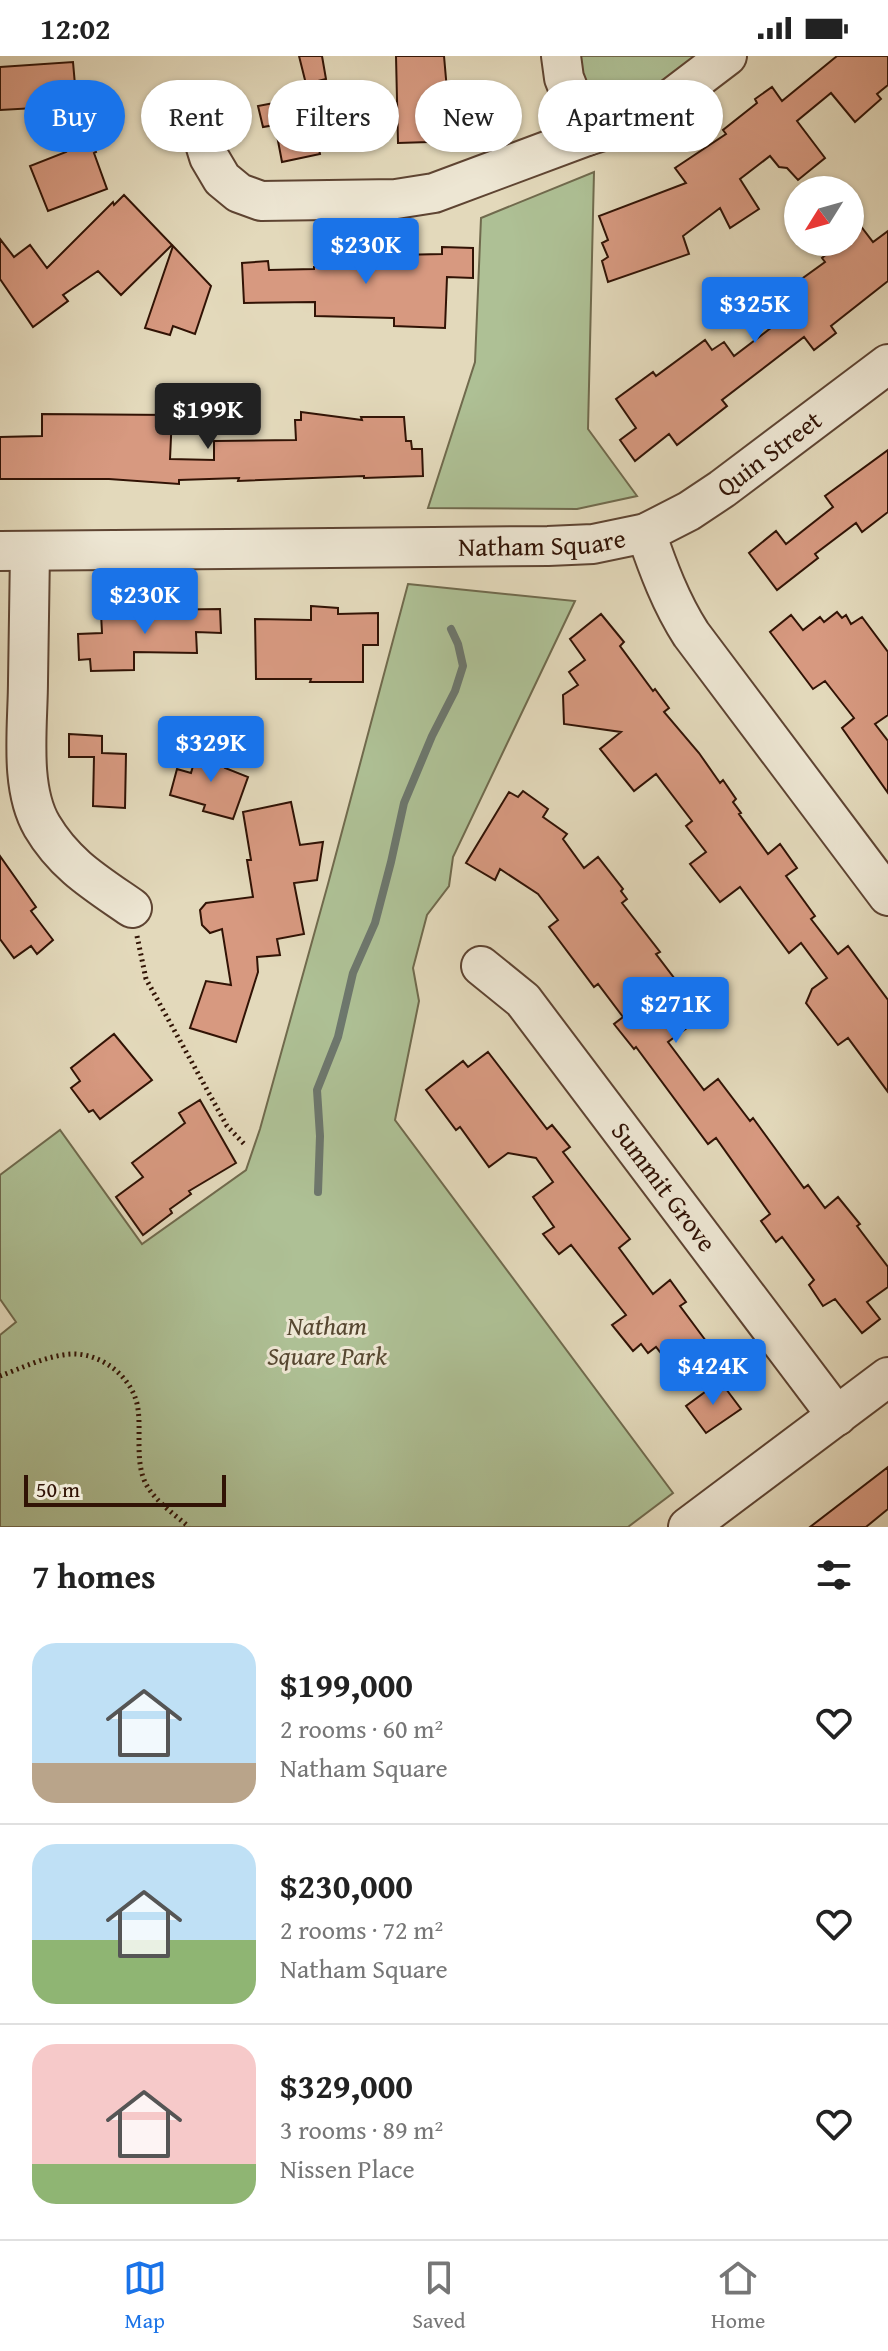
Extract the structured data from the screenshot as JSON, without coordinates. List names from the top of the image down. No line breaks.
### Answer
{"streets":{"street":["Quin Street","Natham Square","Summit Grove"]},"crossings":[["Quin Street","Natham Square"]],"parks":["Natham Square Park"],"scale_bar":"50 m","north":"bottom left","page":{"status":"12:02","chip":["Buy","Rent","Filters","New","Apartment"],"price":["$230K","$325K","$199K","$230K","$329K","$271K","$424K"],"scale":"50 m","heading":"7 homes","list":[{"name":"$199,000","note":"2 rooms · 60 m² · Natham Square"},{"name":"$230,000","note":"2 rooms · 72 m² · Natham Square"},{"name":"$329,000","note":"3 rooms · 89 m² · Nissen Place"}],"tabs":["Map","Saved","Home"]}}
